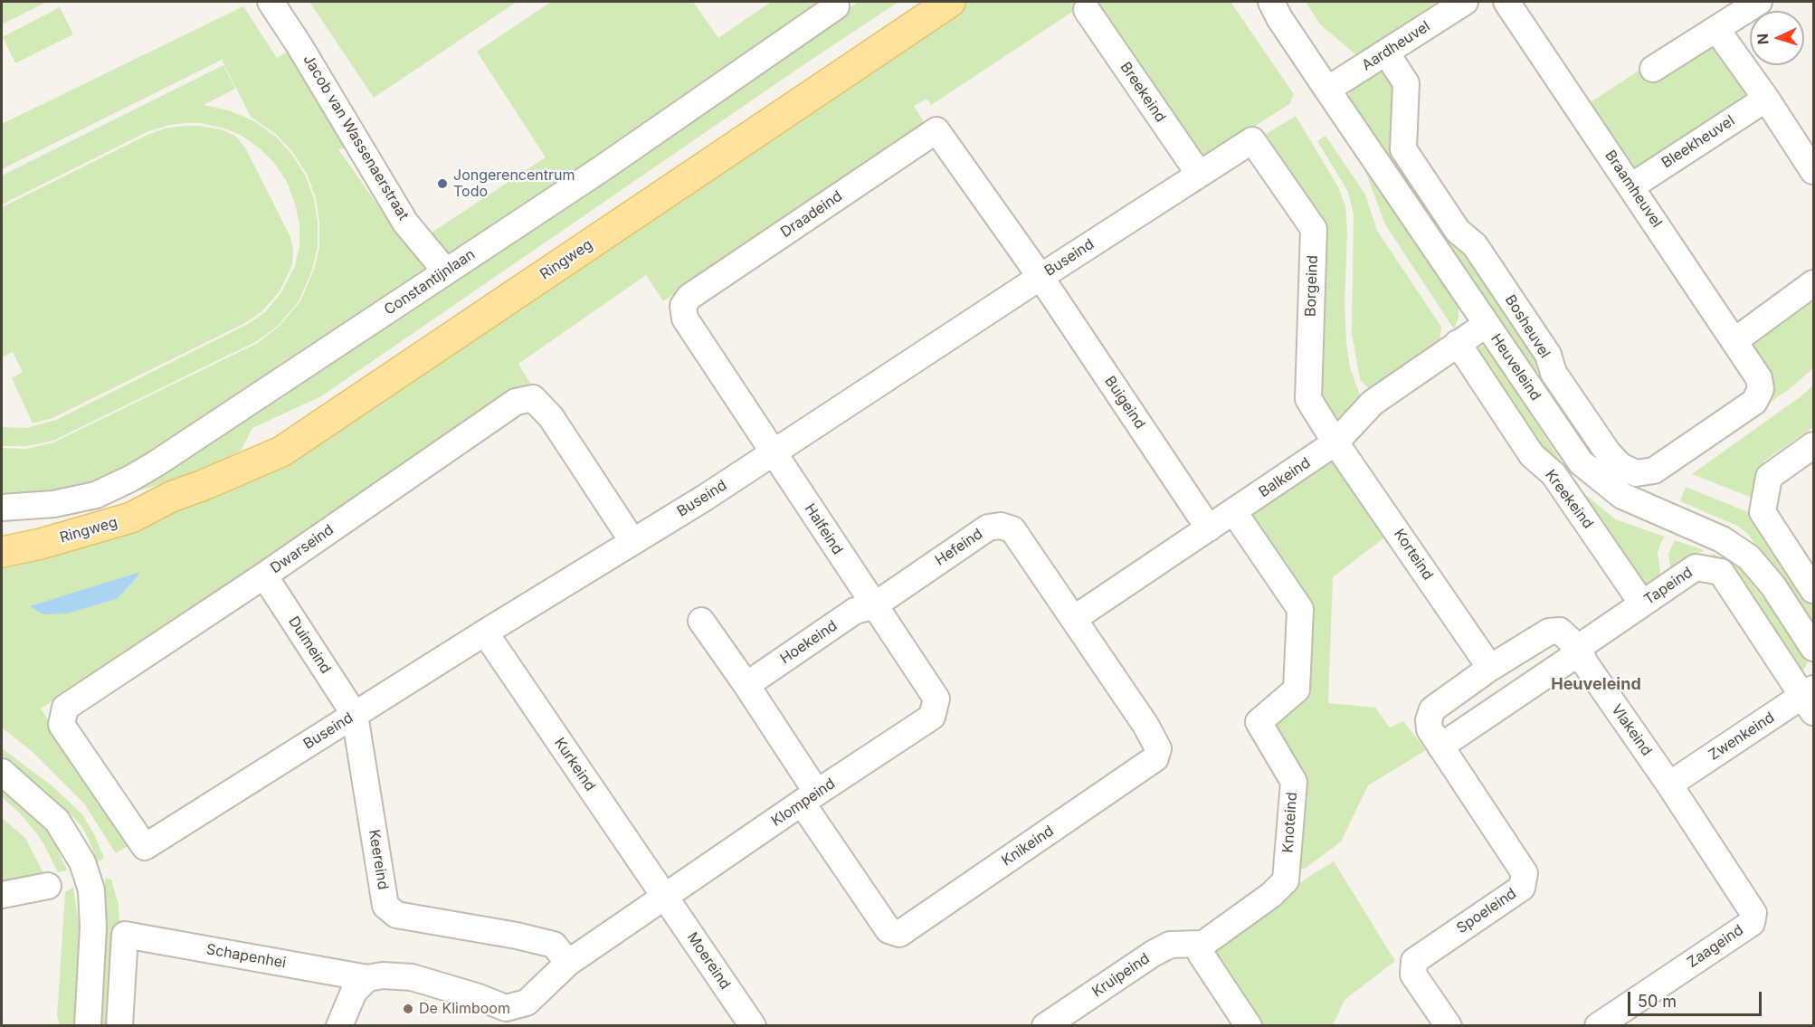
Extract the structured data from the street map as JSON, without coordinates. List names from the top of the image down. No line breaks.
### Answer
{"streets":{"main road":["Ringweg"],"street":["Aardheuvel","Breekeind","Jacob van Wassenaerstraat","Bleekheuvel","Braamheuvel","Draadeind","Buseind","Constantijnlaan","Borgeind","Bosheuvel","Heuveleind","Buigeind","Balkeind","Kreekeind","Halfeind","Hefeind","Dwarseind","Korteind","Tapeind","Hoekeind","Duimeind","Vlakeind","Zwenkeind","Kurkeind","Klompeind","Knoteind","Knikeind","Keereind","Spoeleind","Zaageind","Schapenhei","Moereind","Kruipeind"]},"crossings":[["Aardheuvel","Bosheuvel"],["Aardheuvel","Heuveleind"],["Breekeind","Buseind"],["Jacob van Wassenaerstraat","Constantijnlaan"],["Bleekheuvel","Braamheuvel"],["Braamheuvel","Bosheuvel"],["Draadeind","Buseind"],["Draadeind","Buigeind"],["Draadeind","Halfeind"],["Buseind","Borgeind"],["Buseind","Buigeind"],["Buseind","Halfeind"],["Buseind","Dwarseind"],["Buseind","Duimeind"],["Buseind","Kurkeind"],["Buseind","Keereind"],["Borgeind","Balkeind"],["Borgeind","Korteind"],["Heuveleind","Balkeind"],["Buigeind","Balkeind"],["Balkeind","Kreekeind"],["Balkeind","Hefeind"],["Balkeind","Korteind"],["Balkeind","Knoteind"],["Balkeind","Knikeind"],["Kreekeind","Tapeind"],["Halfeind","Hefeind"],["Halfeind","Hoekeind"],["Halfeind","Klompeind"],["Hefeind","Hoekeind"],["Hefeind","Klompeind"],["Hefeind","Knikeind"],["Dwarseind","Duimeind"],["Tapeind","Vlakeind"],["Tapeind","Zwenkeind"],["Tapeind","Spoeleind"],["Hoekeind","Klompeind"],["Duimeind","Keereind"],["Vlakeind","Zwenkeind"],["Vlakeind","Zaageind"],["Zwenkeind","Zaageind"],["Kurkeind","Klompeind"],["Kurkeind","Moereind"],["Klompeind","Knikeind"],["Klompeind","Keereind"],["Klompeind","Schapenhei"],["Klompeind","Moereind"],["Knoteind","Kruipeind"],["Keereind","Schapenhei"]],"districts":["Heuveleind"],"places":["Jongerencentrum Todo","De Klimboom"],"scale_bar":"50 m","north":"left"}
